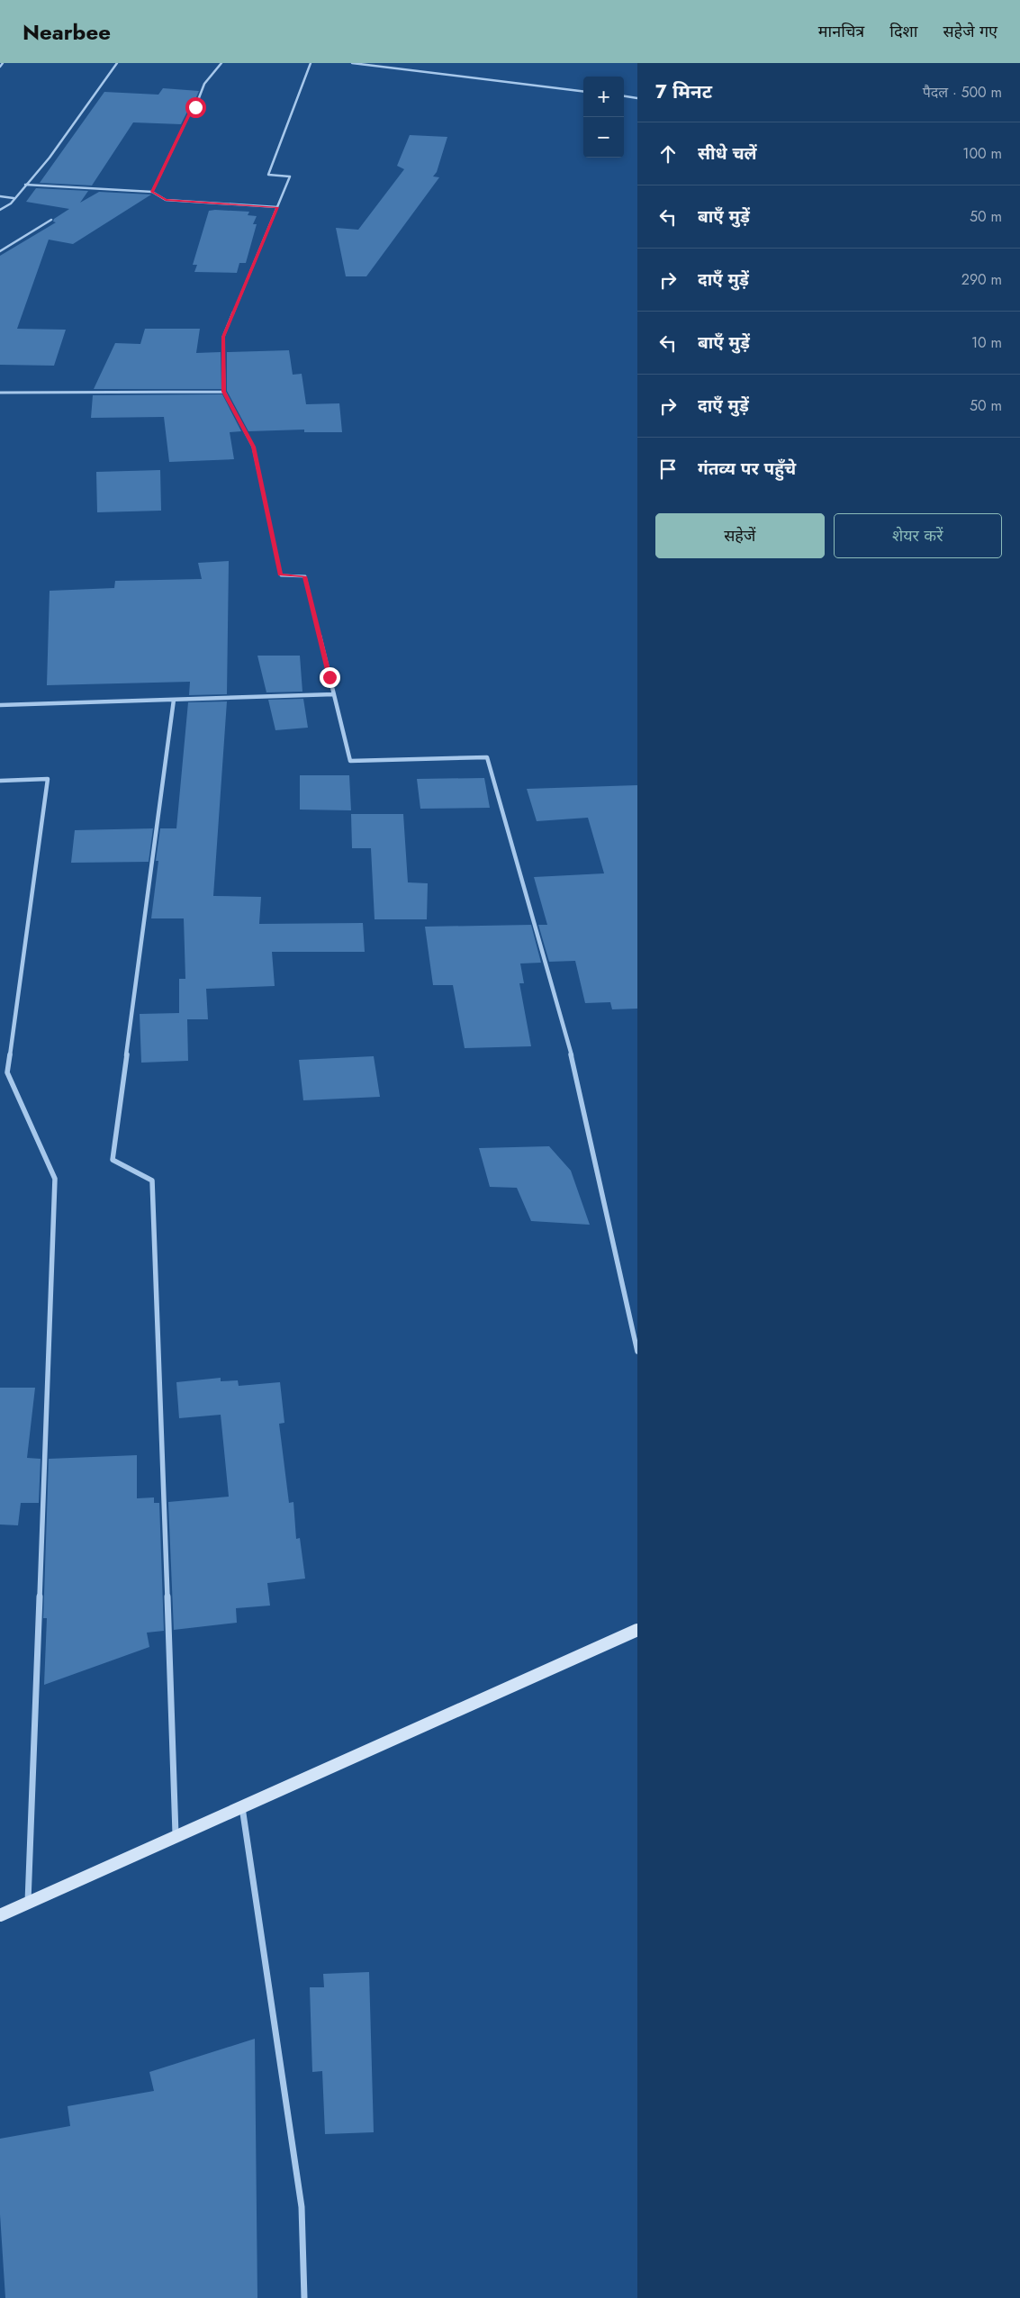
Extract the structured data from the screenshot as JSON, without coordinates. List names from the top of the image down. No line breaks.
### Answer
{"page":{"header":"Nearbee","nav":["मानचित्र","दिशा","सहेजे गए"],"heading":["7 मिनट","पैदल · 500 m"],"map_buttons":["+","−"],"list":[["सीधे चलें","100 m"],["बाएँ मुड़ें","50 m"],["दाएँ मुड़ें","290 m"],["बाएँ मुड़ें","10 m"],["दाएँ मुड़ें","50 m"],"गंतव्य पर पहुँचे"],"buttons":["सहेजें","शेयर करें"]}}
